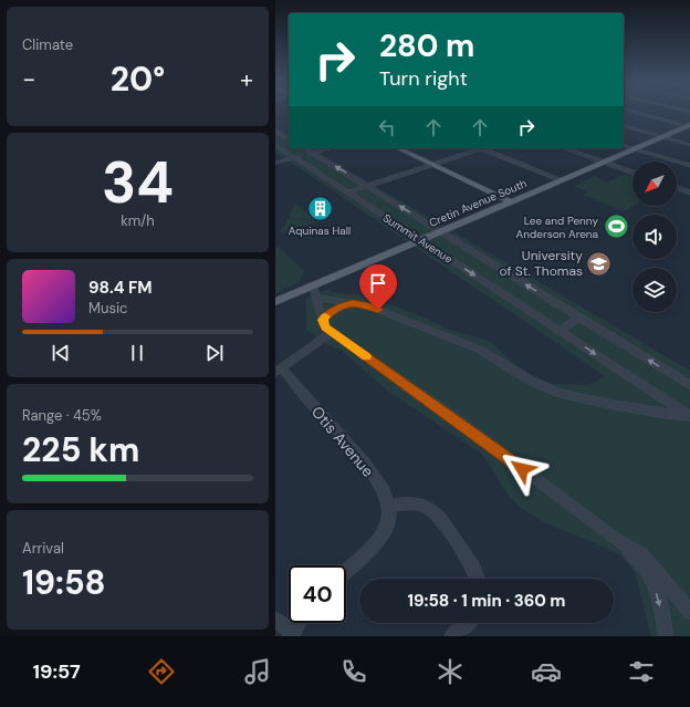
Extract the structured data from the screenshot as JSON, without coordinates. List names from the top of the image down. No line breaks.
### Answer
{"streets":{"main road":["Cretin Avenue South"],"street":["Summit Avenue","Otis Avenue"]},"crossings":[["Cretin Avenue South","Summit Avenue"]],"places":{"building":["Aquinas Hall"],"sports":["Lee and Penny Anderson Arena"],"school or university":["University of St. Thomas"]},"north":"bottom left","page":{"tile":["Climate",["34","km/h"],["Range · 45%","225 km"],["Arrival","19:58"]],"turn":["280 m","Turn right"],"heat":["−","20°","+"],"song":["98.4 FM","Music"],"limit":"40","trip":"19:58 · 1 min · 360 m","tabs":"19:57"}}
